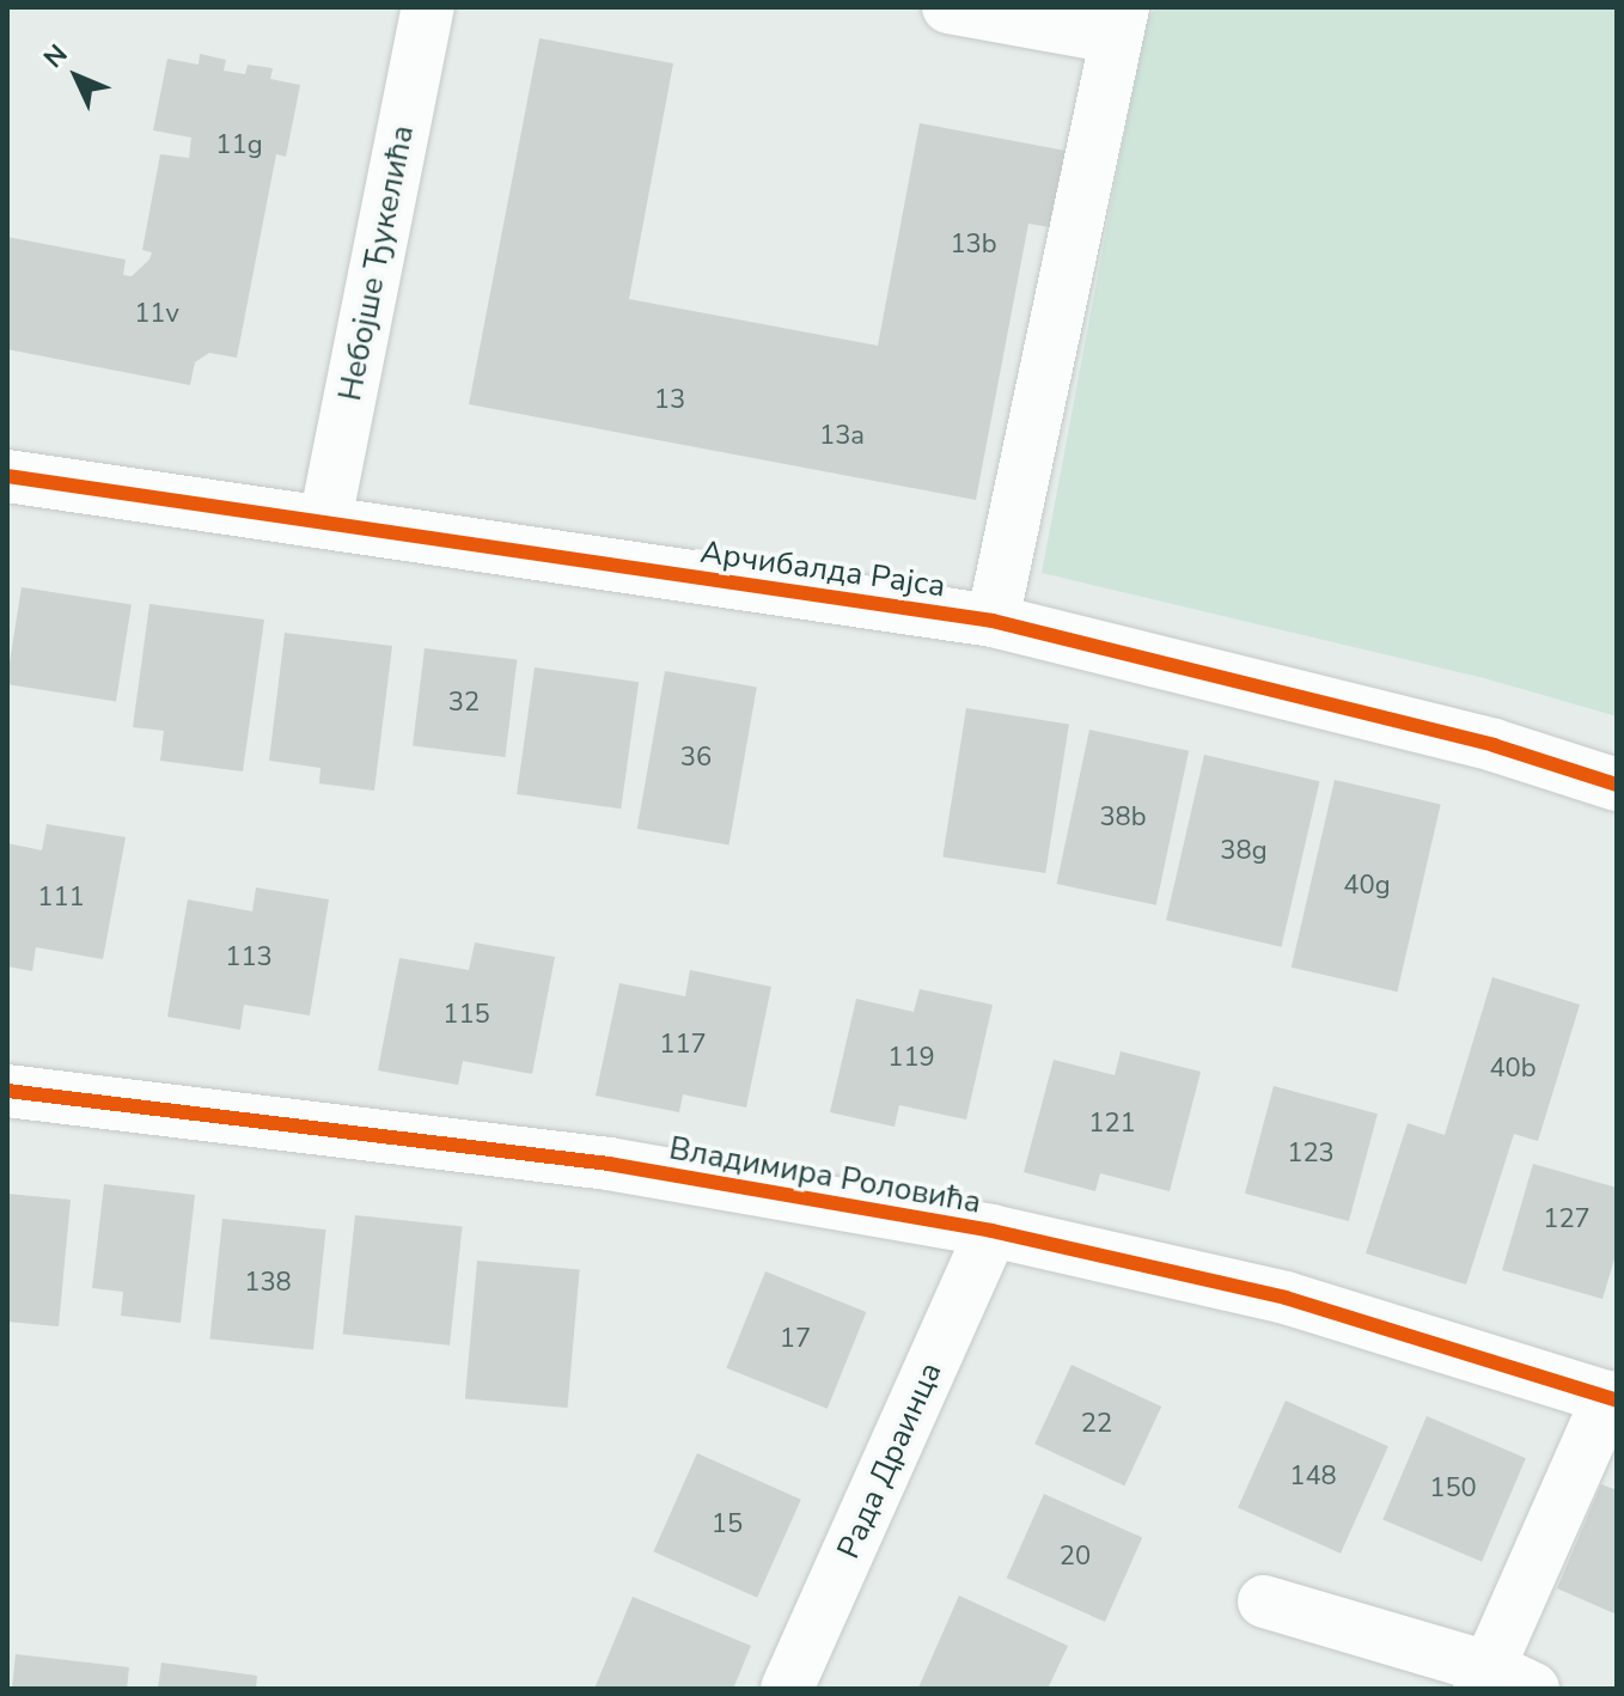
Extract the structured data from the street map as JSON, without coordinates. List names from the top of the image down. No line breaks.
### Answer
{"streets":{"street":["Небојше Ђукелића","Арчибалда Рајса","Владимира Роловића","Рада Драинца"]},"crossings":[["Небојше Ђукелића","Арчибалда Рајса"],["Владимира Роловића","Рада Драинца"]],"house_numbers":["11g","13b","11v","13","13a","32","36","38b","38g","40g","111","113","115","117","119","40b","121","123","127","138","17","22","148","150","15","20"],"north":"top left"}
